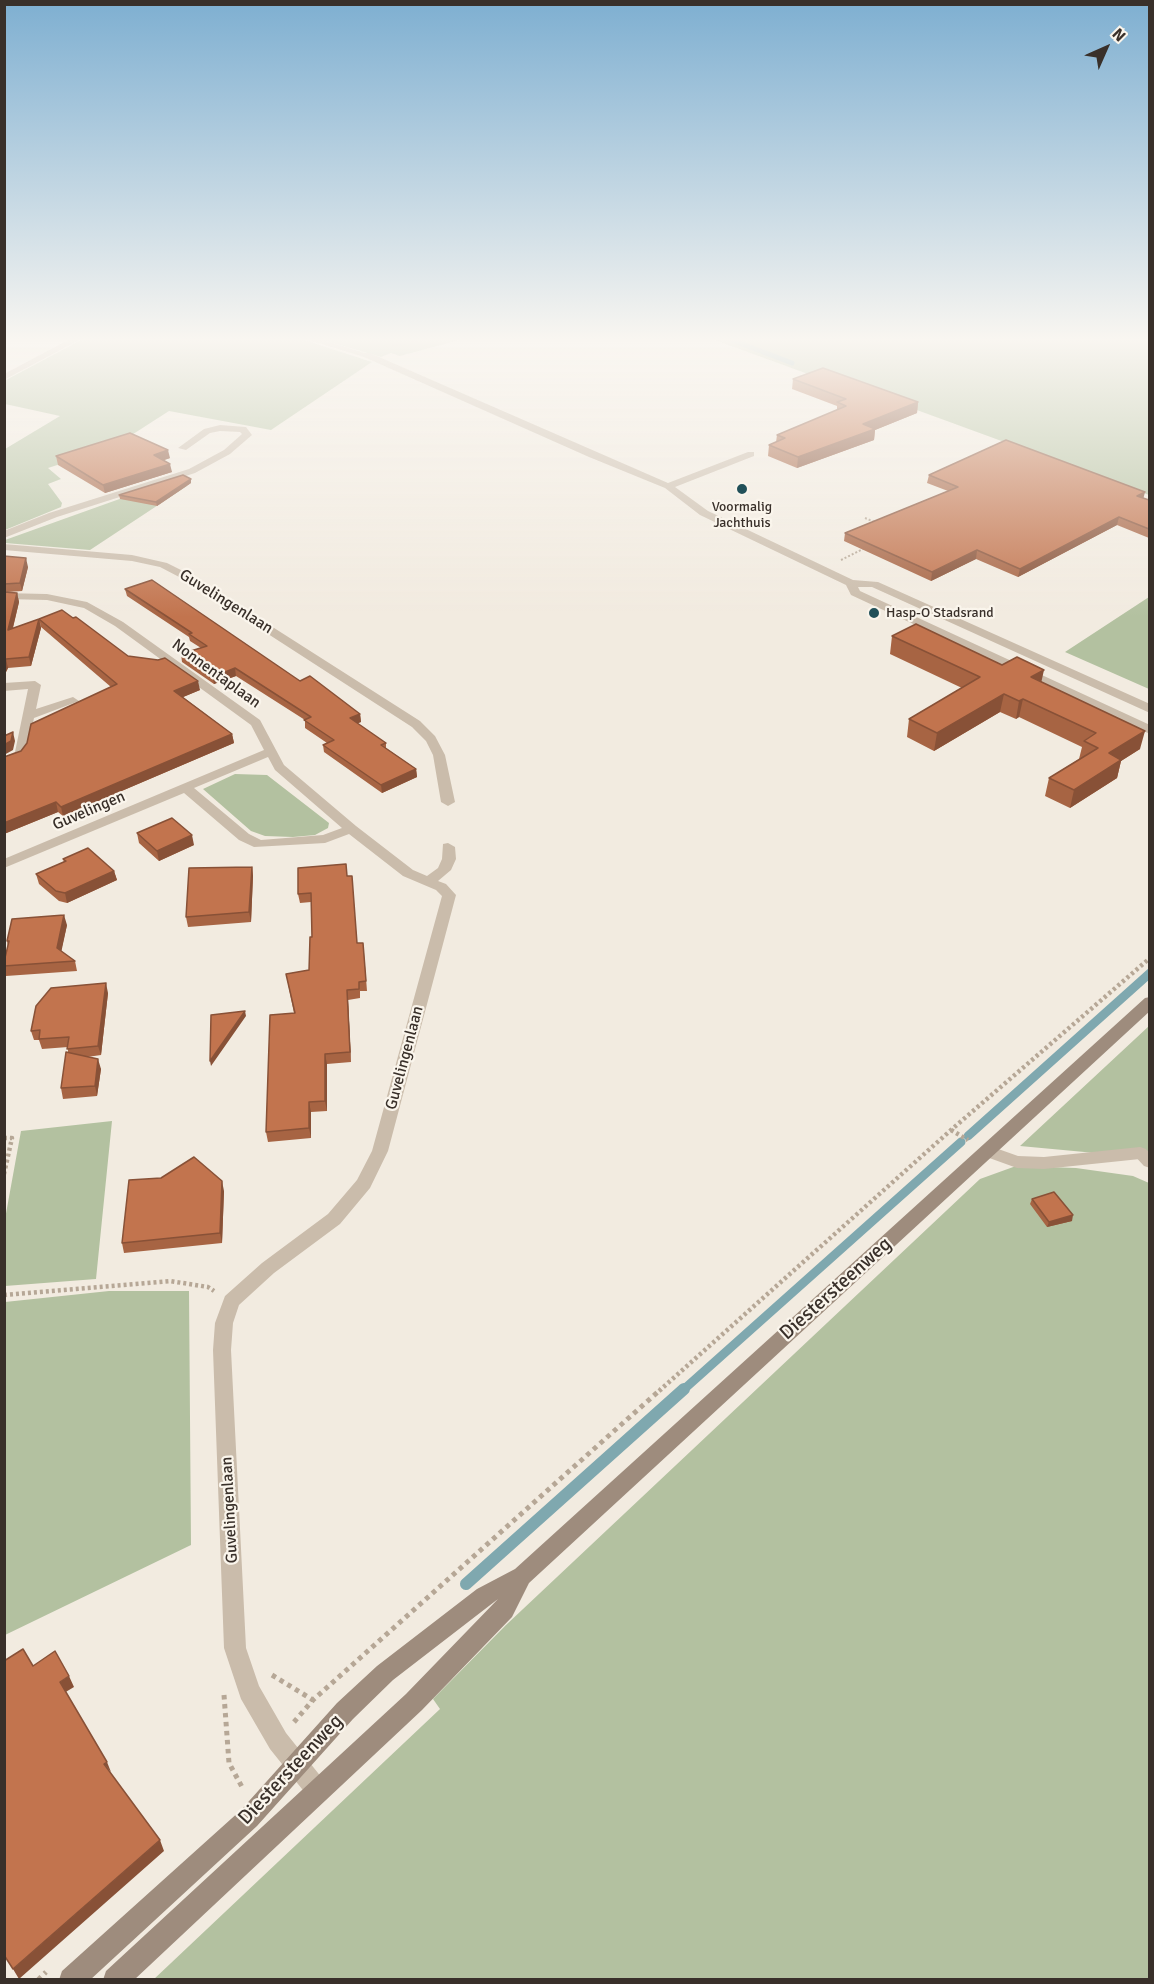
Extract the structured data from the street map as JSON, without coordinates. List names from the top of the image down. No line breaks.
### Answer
{"streets":{"main road":["Diestersteenweg"],"street":["Guvelingenlaan","Nonnentaplaan","Guvelingen"]},"crossings":[["Guvelingenlaan","Nonnentaplaan"],["Guvelingenlaan","Diestersteenweg"],["Nonnentaplaan","Guvelingen"]],"places":["Voormalig Jachthuis","Hasp-O Stadsrand"],"north":"top right"}
